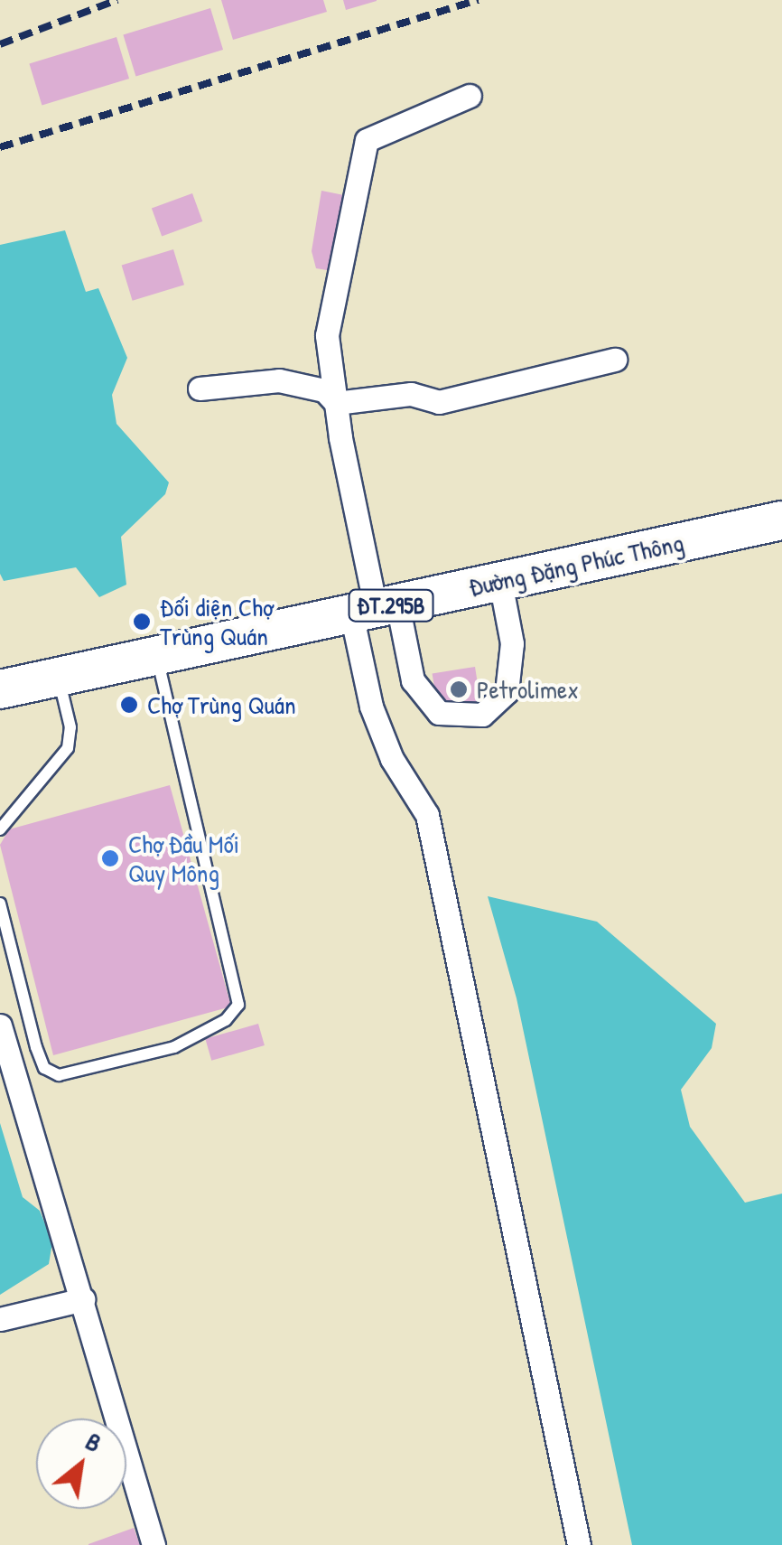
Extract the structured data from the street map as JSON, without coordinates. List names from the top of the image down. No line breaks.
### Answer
{"streets":{"main road":["Đường Đặng Phúc Thông","ĐT.295B"]},"places":["Đối diện Chợ Trùng Quán","Petrolimex","Chợ Trùng Quán","Chợ Đầu Mối Quy Mông"],"north":"top right"}
